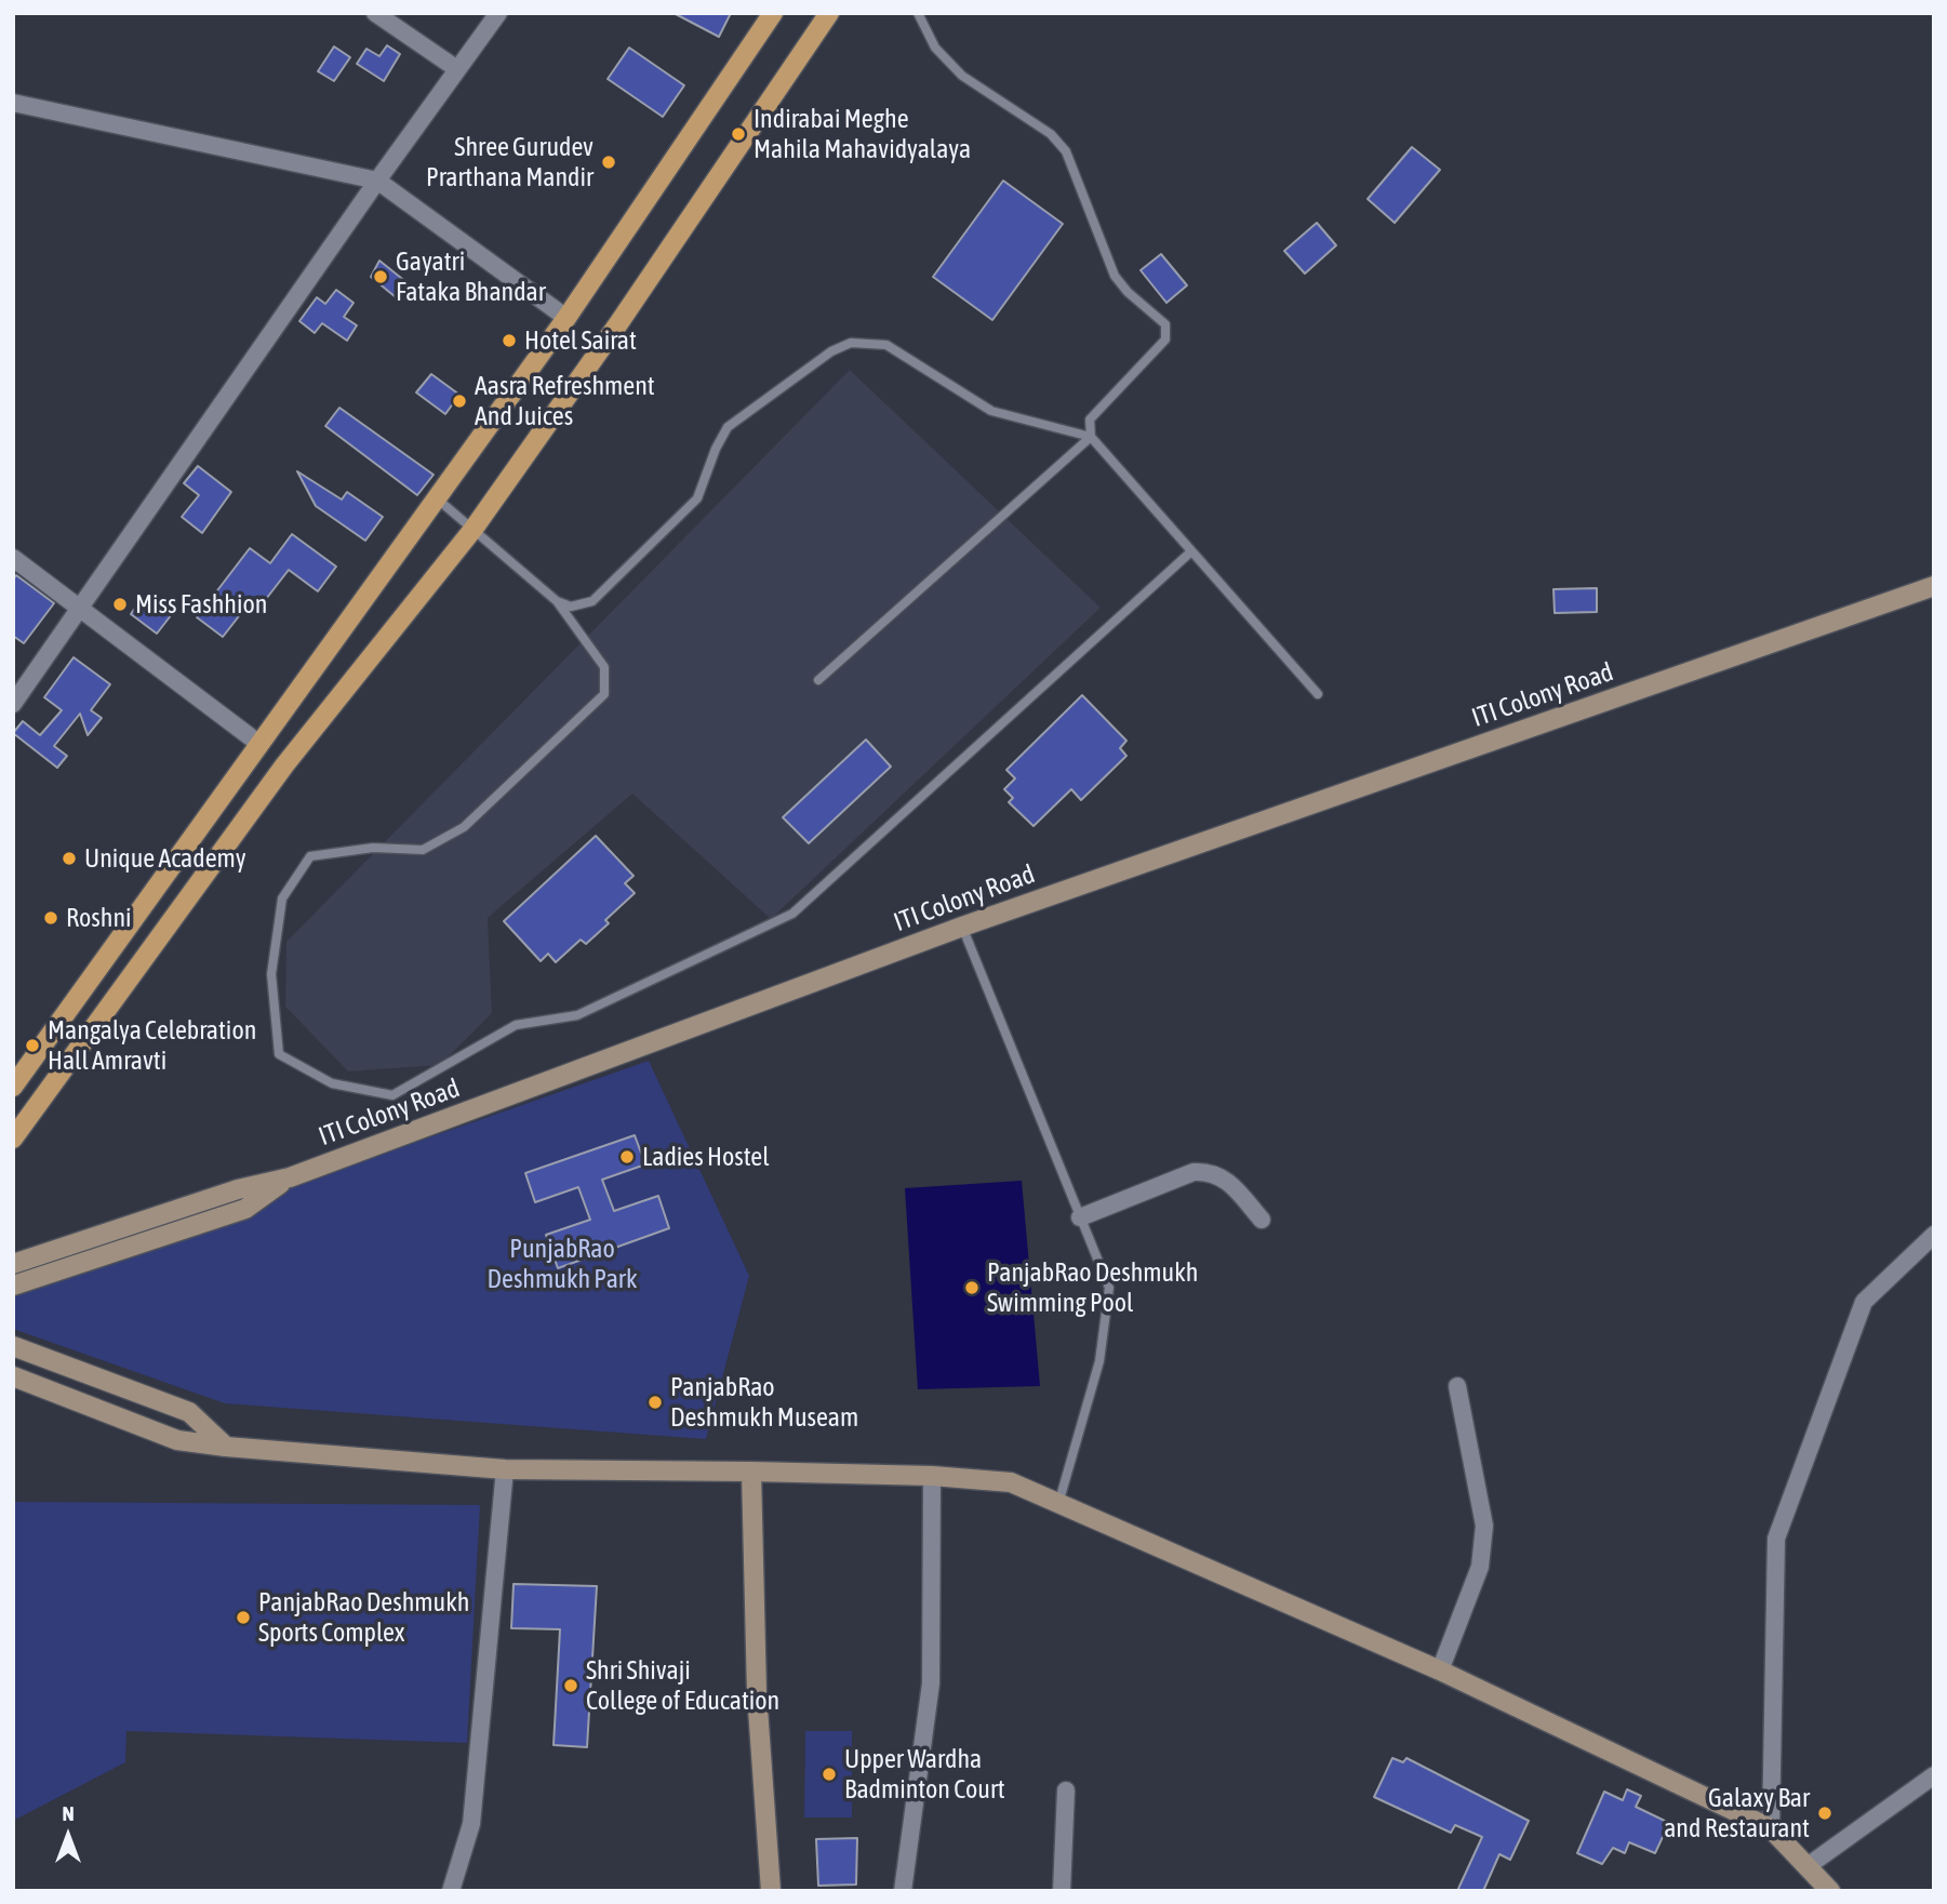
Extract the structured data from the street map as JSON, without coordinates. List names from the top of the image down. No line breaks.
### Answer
{"streets":{"street":["ITI Colony Road"]},"parks":["PunjabRao Deshmukh Park"],"places":["Indirabai Meghe Mahila Mahavidyalaya","Shree Gurudev Prarthana Mandir","Gayatri Fataka Bhandar","Hotel Sairat","Aasra Refreshment And Juices","Miss Fashhion","Unique Academy","Roshni","Mangalya Celebration Hall Amravti","Ladies Hostel","PanjabRao Deshmukh Swimming Pool","PanjabRao Deshmukh Museam","PanjabRao Deshmukh Sports Complex","Shri Shivaji College of Education","Upper Wardha Badminton Court","Galaxy Bar and Restaurant"],"north":"top"}
